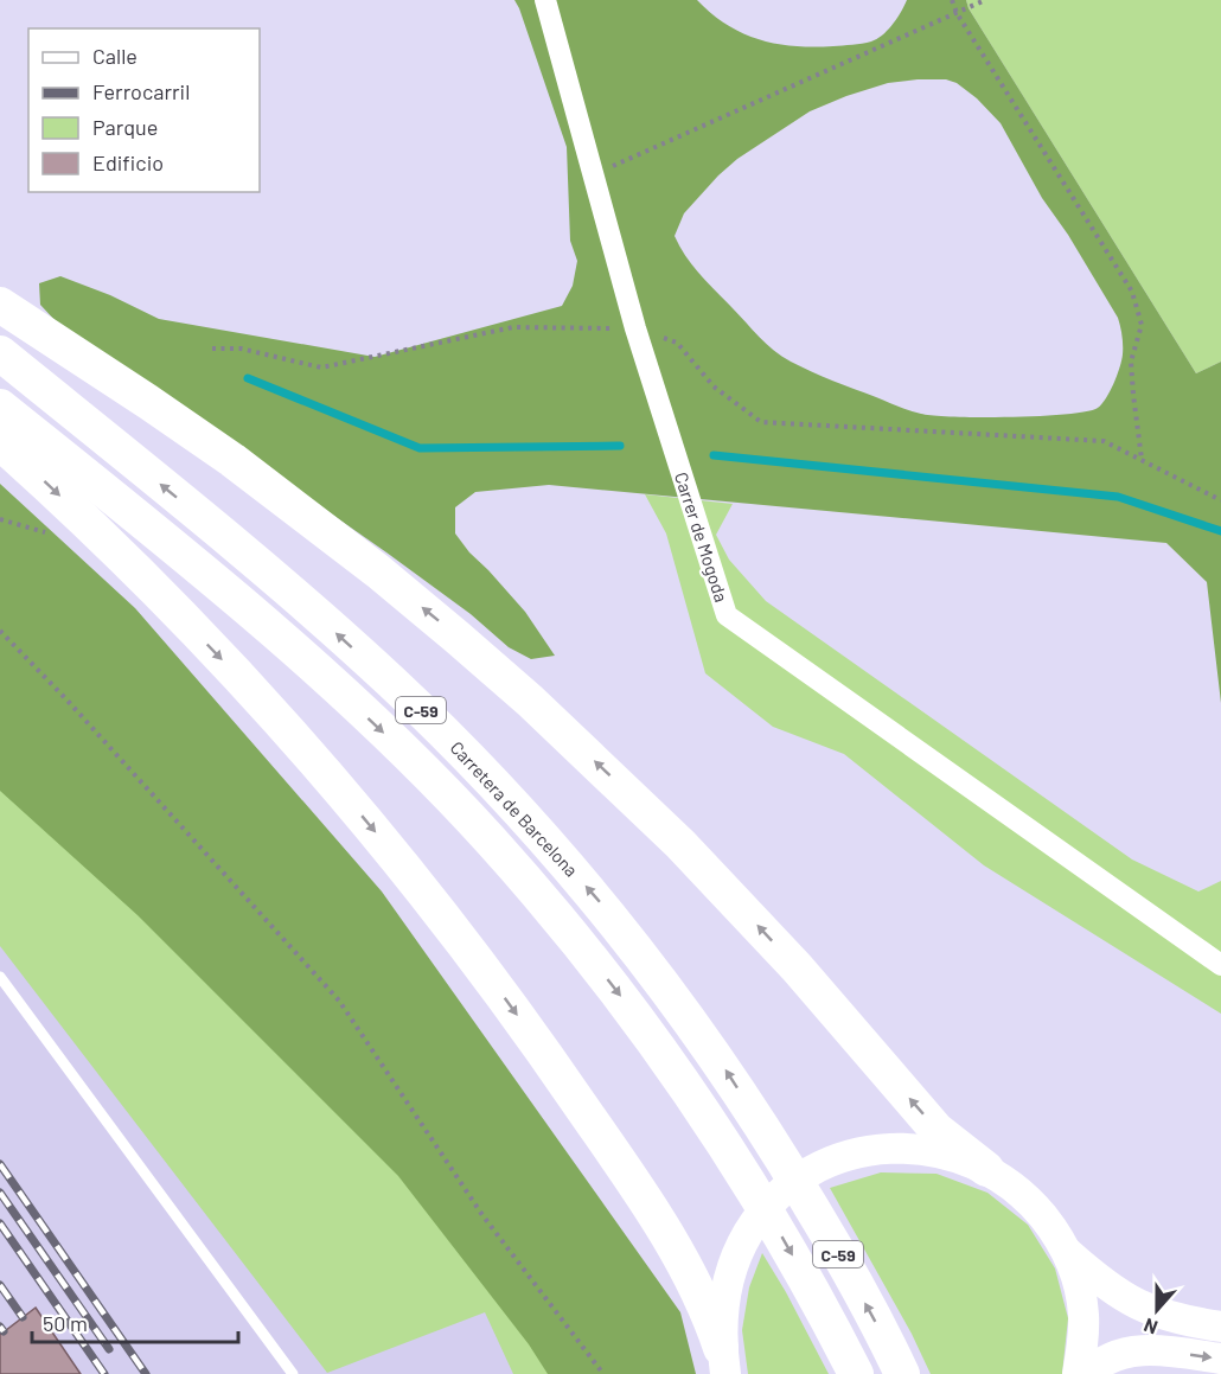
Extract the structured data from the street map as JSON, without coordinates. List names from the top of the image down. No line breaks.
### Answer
{"streets":{"highway":["C-59","Carretera de Barcelona"],"street":["Carrer de Mogoda"]},"legend":["Calle","Ferrocarril","Parque","Edificio"],"scale_bar":"50 m","north":"bottom"}
